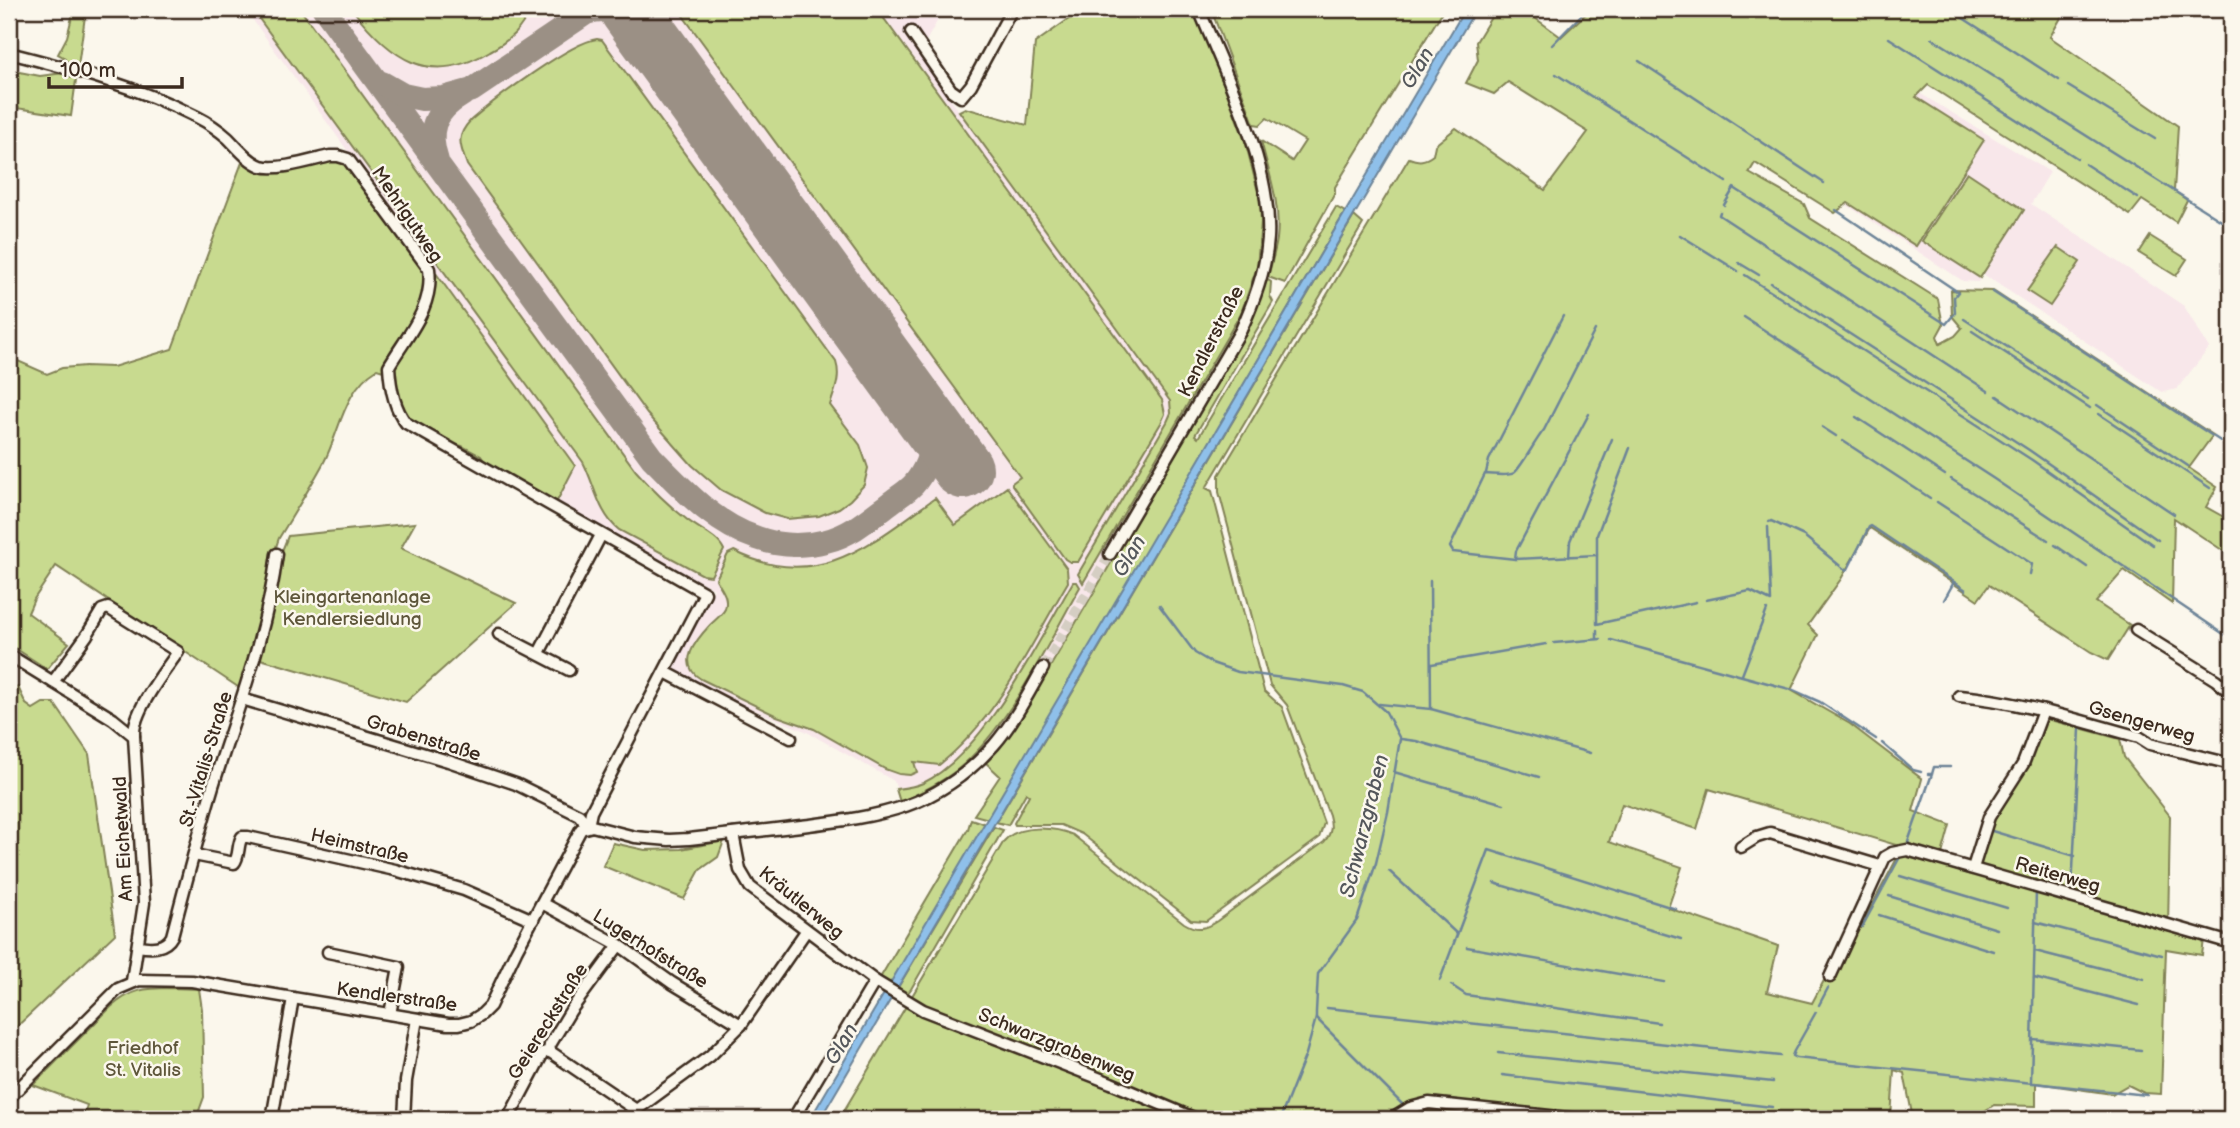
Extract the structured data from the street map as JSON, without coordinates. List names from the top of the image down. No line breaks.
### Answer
{"streets":{"street":["Mehrlgutweg","Kendlerstraße","Gsengerweg","Grabenstraße","St.-Vitalis-Straße","Am Eichetwald","Heimstraße","Reiterweg","Kräutlerweg","Lugerhofstraße","Geiereckstraße","Schwarzgrabenweg"]},"crossings":[["Mehrlgutweg","Kendlerstraße"],["Kendlerstraße","Grabenstraße"],["Kendlerstraße","Am Eichetwald"],["Kendlerstraße","Heimstraße"],["Kendlerstraße","Lugerhofstraße"],["Grabenstraße","St.-Vitalis-Straße"],["St.-Vitalis-Straße","Am Eichetwald"],["St.-Vitalis-Straße","Heimstraße"],["Kräutlerweg","Schwarzgrabenweg"],["Lugerhofstraße","Geiereckstraße"]],"water":["Glan","Schwarzgraben"],"parks":["Kleingartenanlage Kendlersiedlung","Friedhof St. Vitalis"],"scale_bar":"100 m"}
